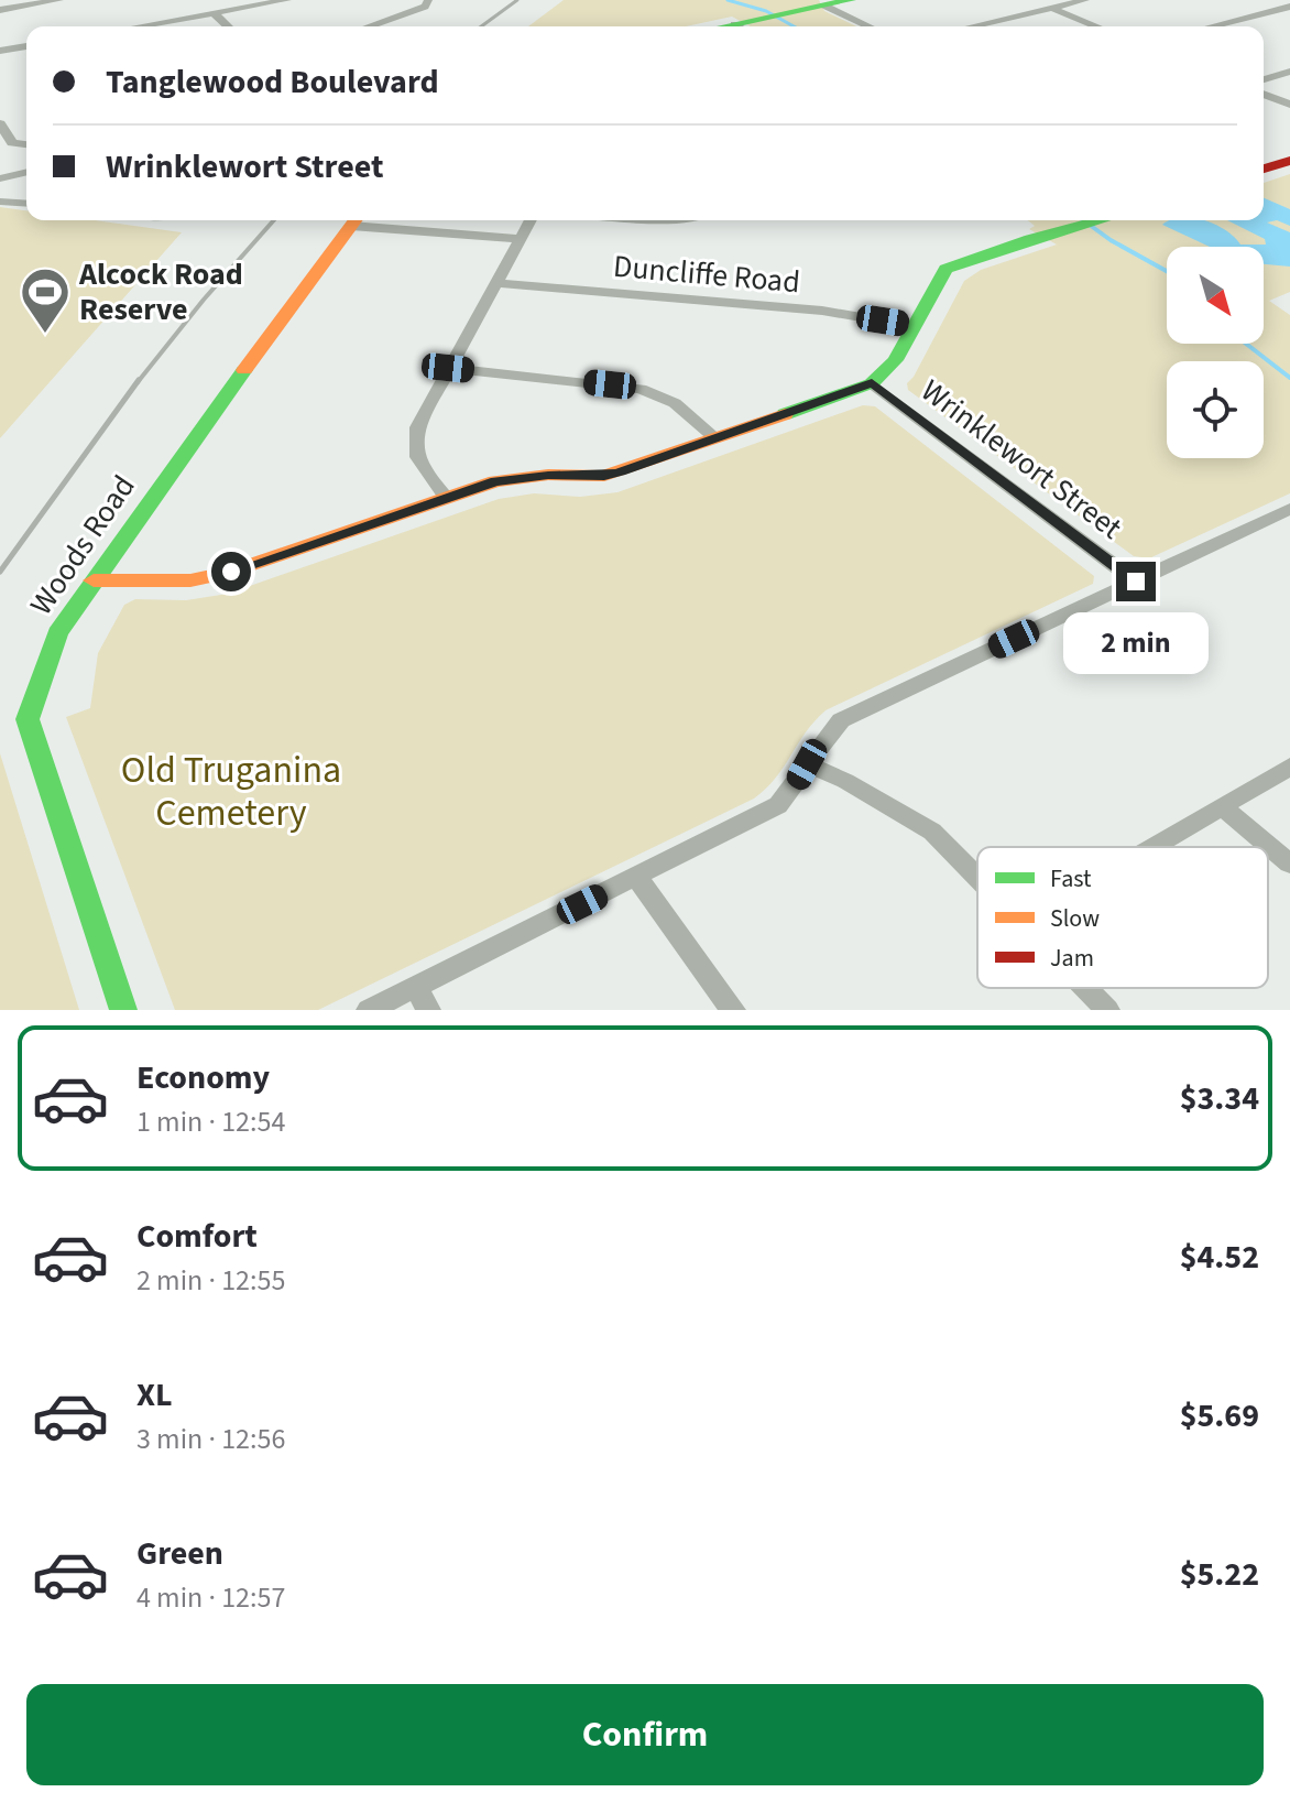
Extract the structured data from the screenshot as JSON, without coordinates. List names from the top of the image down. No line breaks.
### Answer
{"streets":{"street":["Duncliffe Road","Wrinklewort Street","Woods Road"]},"parks":["Old Truganina Cemetery"],"places":{"sports":["Alcock Road Reserve"]},"legend":["Fast","Slow","Jam"],"north":"bottom right","page":{"banner":["Tanglewood Boulevard","Wrinklewort Street"],"bubble":"2 min","list":[{"name":"Economy","note":"1 min · 12:54","value":"$3.34"},{"name":"Comfort","note":"2 min · 12:55","value":"$4.52"},{"name":"XL","note":"3 min · 12:56","value":"$5.69"},{"name":"Green","note":"4 min · 12:57","value":"$5.22"}],"buttons":"Confirm"}}
